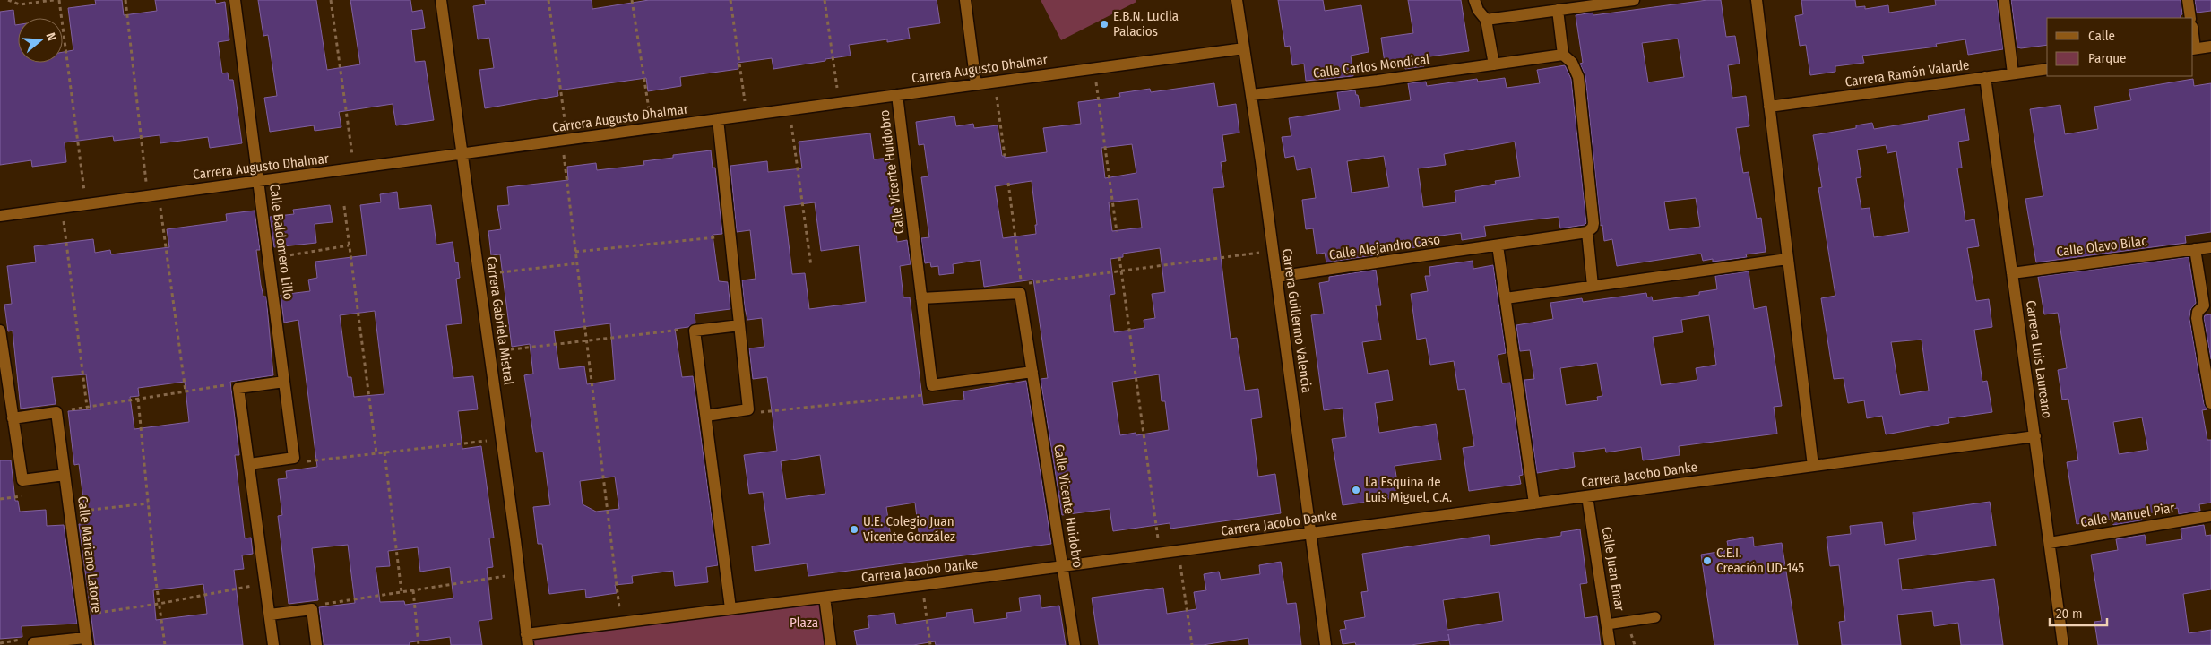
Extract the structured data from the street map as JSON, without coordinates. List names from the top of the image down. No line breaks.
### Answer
{"streets":{"street":["Calle Carlos Mondical","Carrera Augusto Dhalmar","Carrera Ramón Valarde","Calle Vicente Huidobro","Calle Baldomero Lillo","Calle Olavo Bilac","Calle Alejandro Caso","Carrera Gabriela Mistral","Carrera Guillermo Valencia","Carrera Luis Laureano","Carrera Jacobo Danke","Calle Manuel Piar","Calle Mariano Latorre","Calle Juan Emar"]},"crossings":[["Calle Carlos Mondical","Carrera Guillermo Valencia"],["Carrera Augusto Dhalmar","Calle Vicente Huidobro"],["Carrera Augusto Dhalmar","Calle Baldomero Lillo"],["Carrera Augusto Dhalmar","Carrera Gabriela Mistral"],["Carrera Augusto Dhalmar","Carrera Guillermo Valencia"],["Carrera Ramón Valarde","Carrera Luis Laureano"],["Calle Vicente Huidobro","Carrera Jacobo Danke"],["Calle Olavo Bilac","Carrera Luis Laureano"],["Calle Alejandro Caso","Carrera Guillermo Valencia"],["Carrera Gabriela Mistral","Carrera Jacobo Danke"],["Carrera Guillermo Valencia","Carrera Jacobo Danke"],["Carrera Luis Laureano","Carrera Jacobo Danke"],["Carrera Luis Laureano","Calle Manuel Piar"],["Carrera Jacobo Danke","Calle Juan Emar"]],"parks":["Plaza"],"places":["E.B.N. Lucila Palacios","La Esquina de Luis Miguel, C.A.","U.E. Colegio Juan Vicente González","C.E.I. Creación UD-145"],"legend":["Calle","Parque"],"scale_bar":"20 m","north":"right"}
